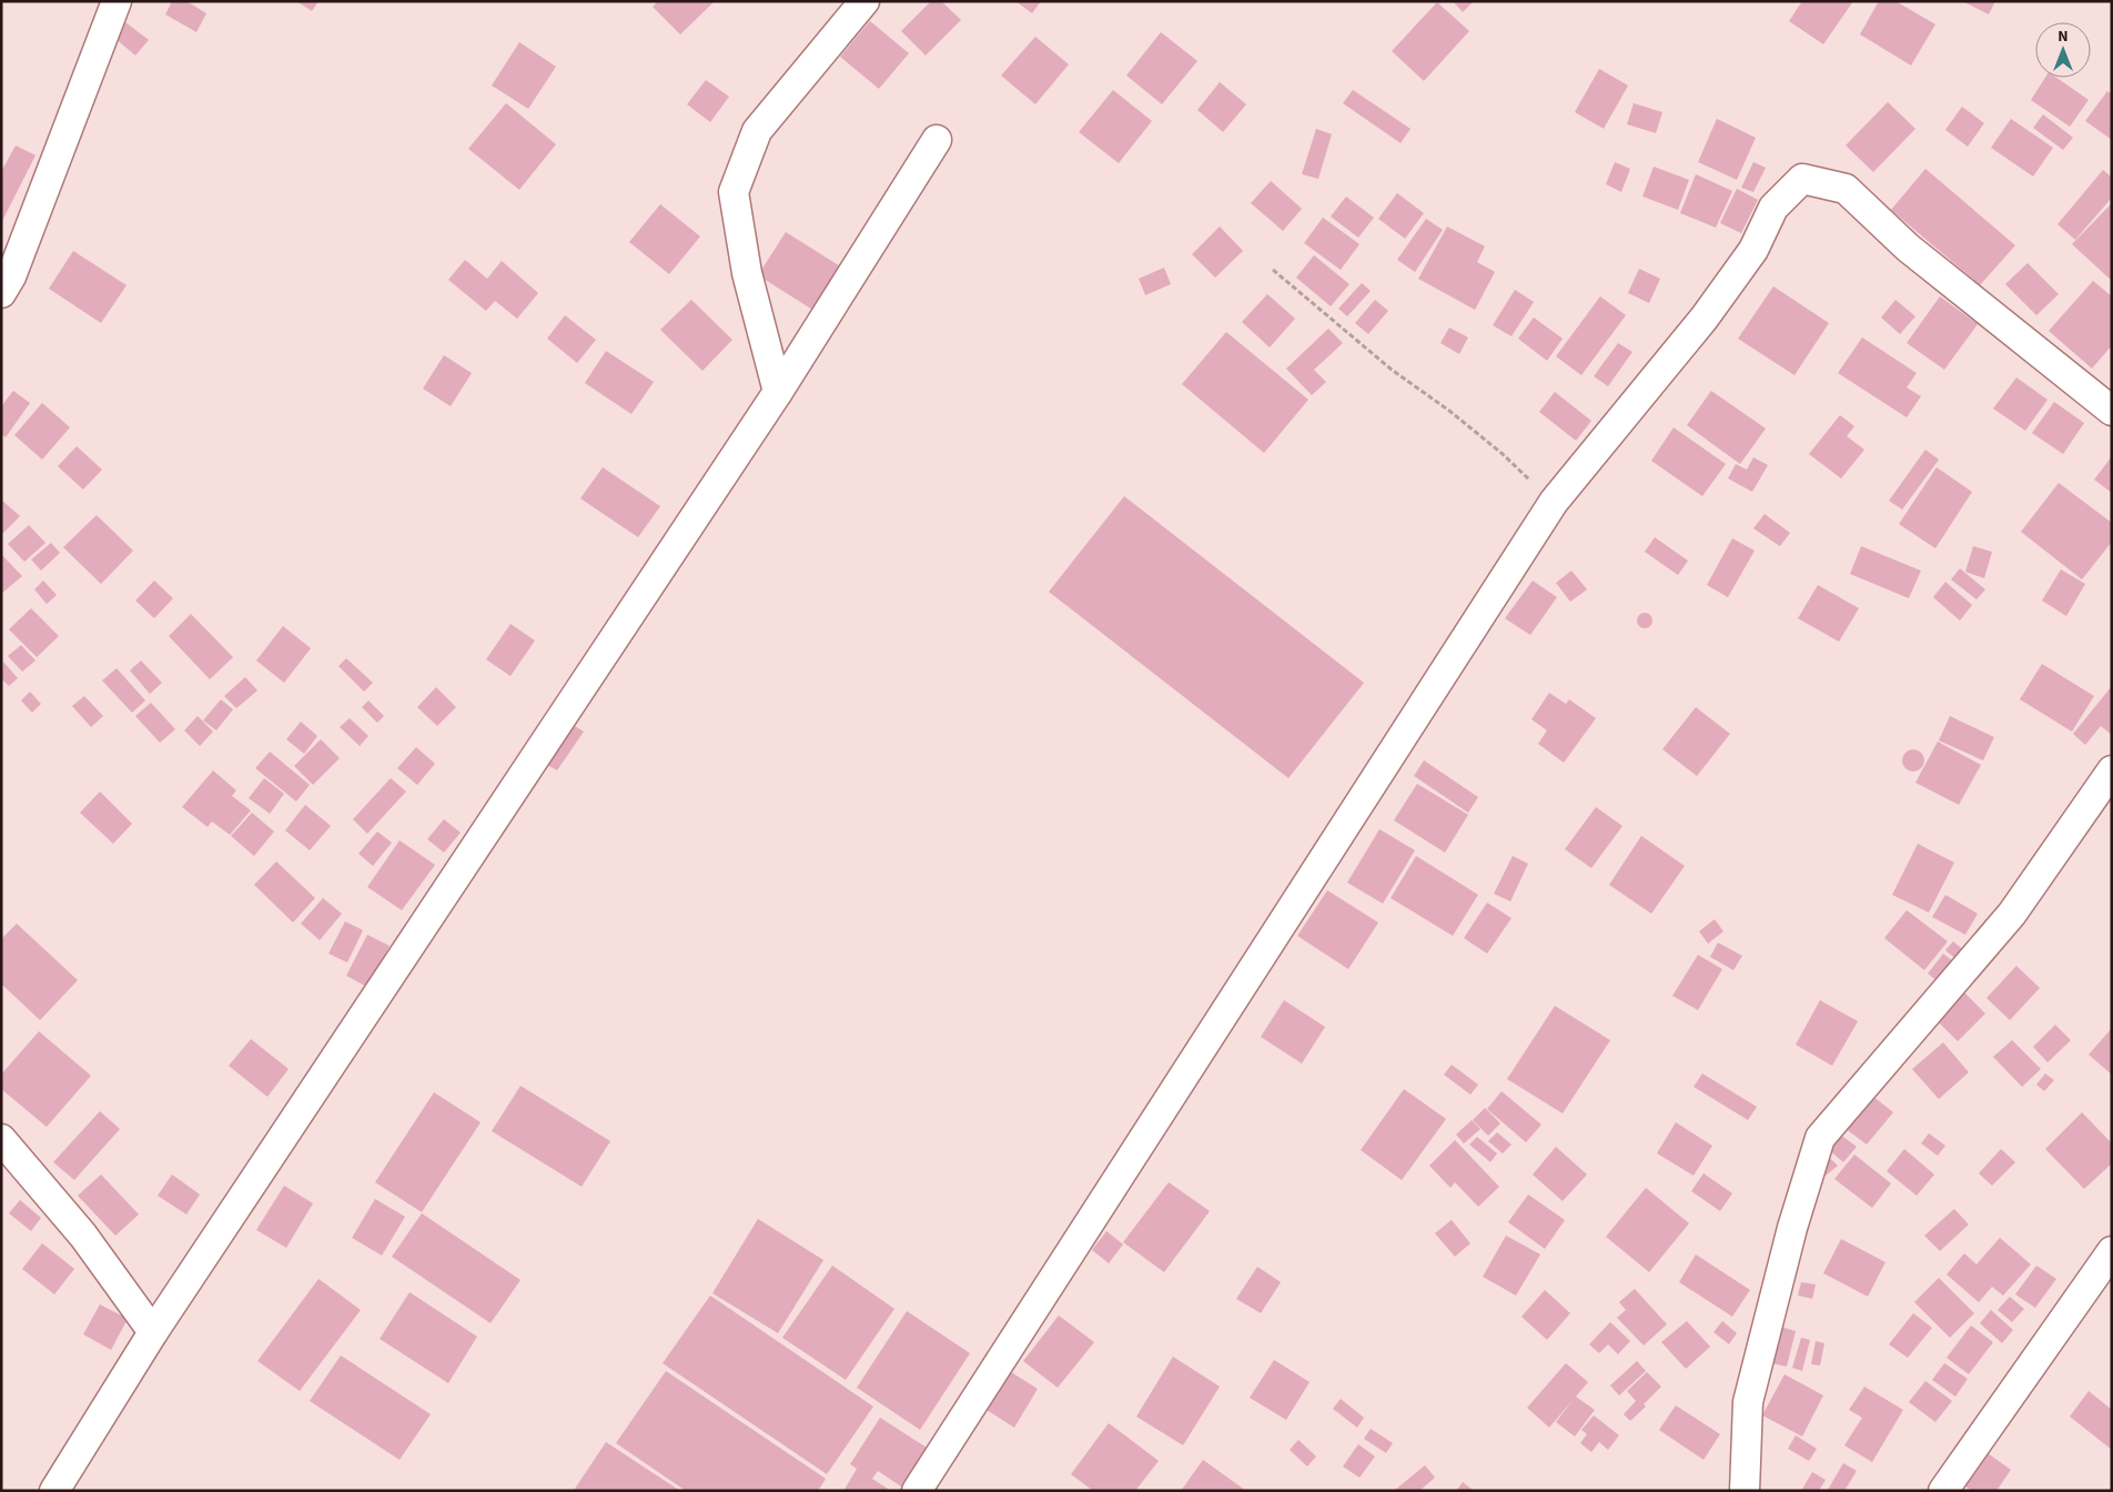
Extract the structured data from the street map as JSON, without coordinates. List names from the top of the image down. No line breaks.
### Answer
{"north":"top"}
